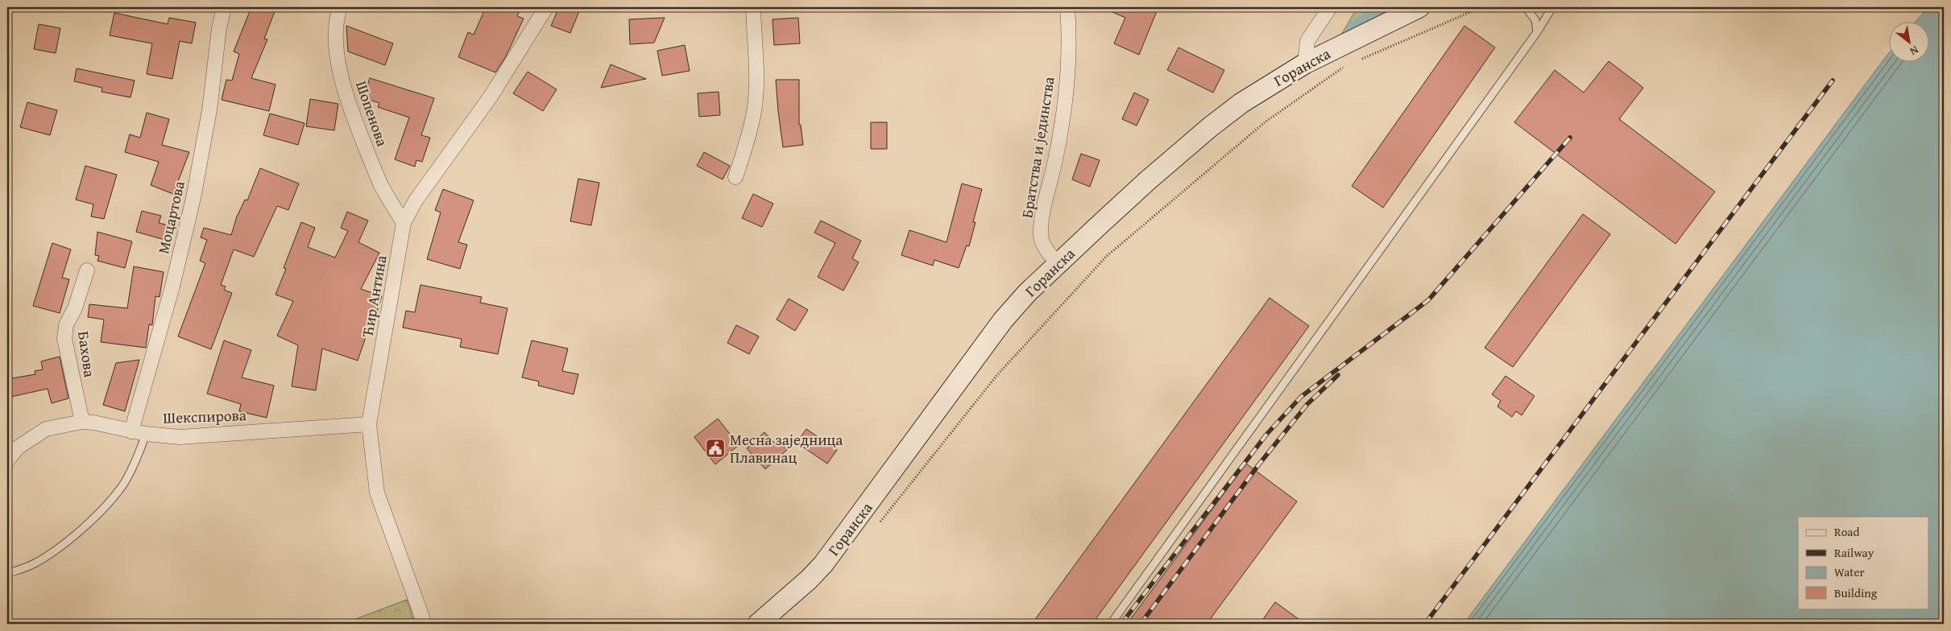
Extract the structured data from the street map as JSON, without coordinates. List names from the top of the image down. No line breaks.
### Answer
{"streets":{"main road":["Горанска"],"street":["Шопенова","Братства и јединства","Моцартова","Ћир Антина","Бахова","Шекспирова"]},"crossings":[["Горанска","Братства и јединства"],["Шопенова","Ћир Антина"],["Моцартова","Шекспирова"],["Ћир Антина","Шекспирова"],["Бахова","Шекспирова"]],"places":{"public building":["Месна заједница Плавинац"]},"legend":["Road","Railway","Water","Building"],"north":"bottom right"}
